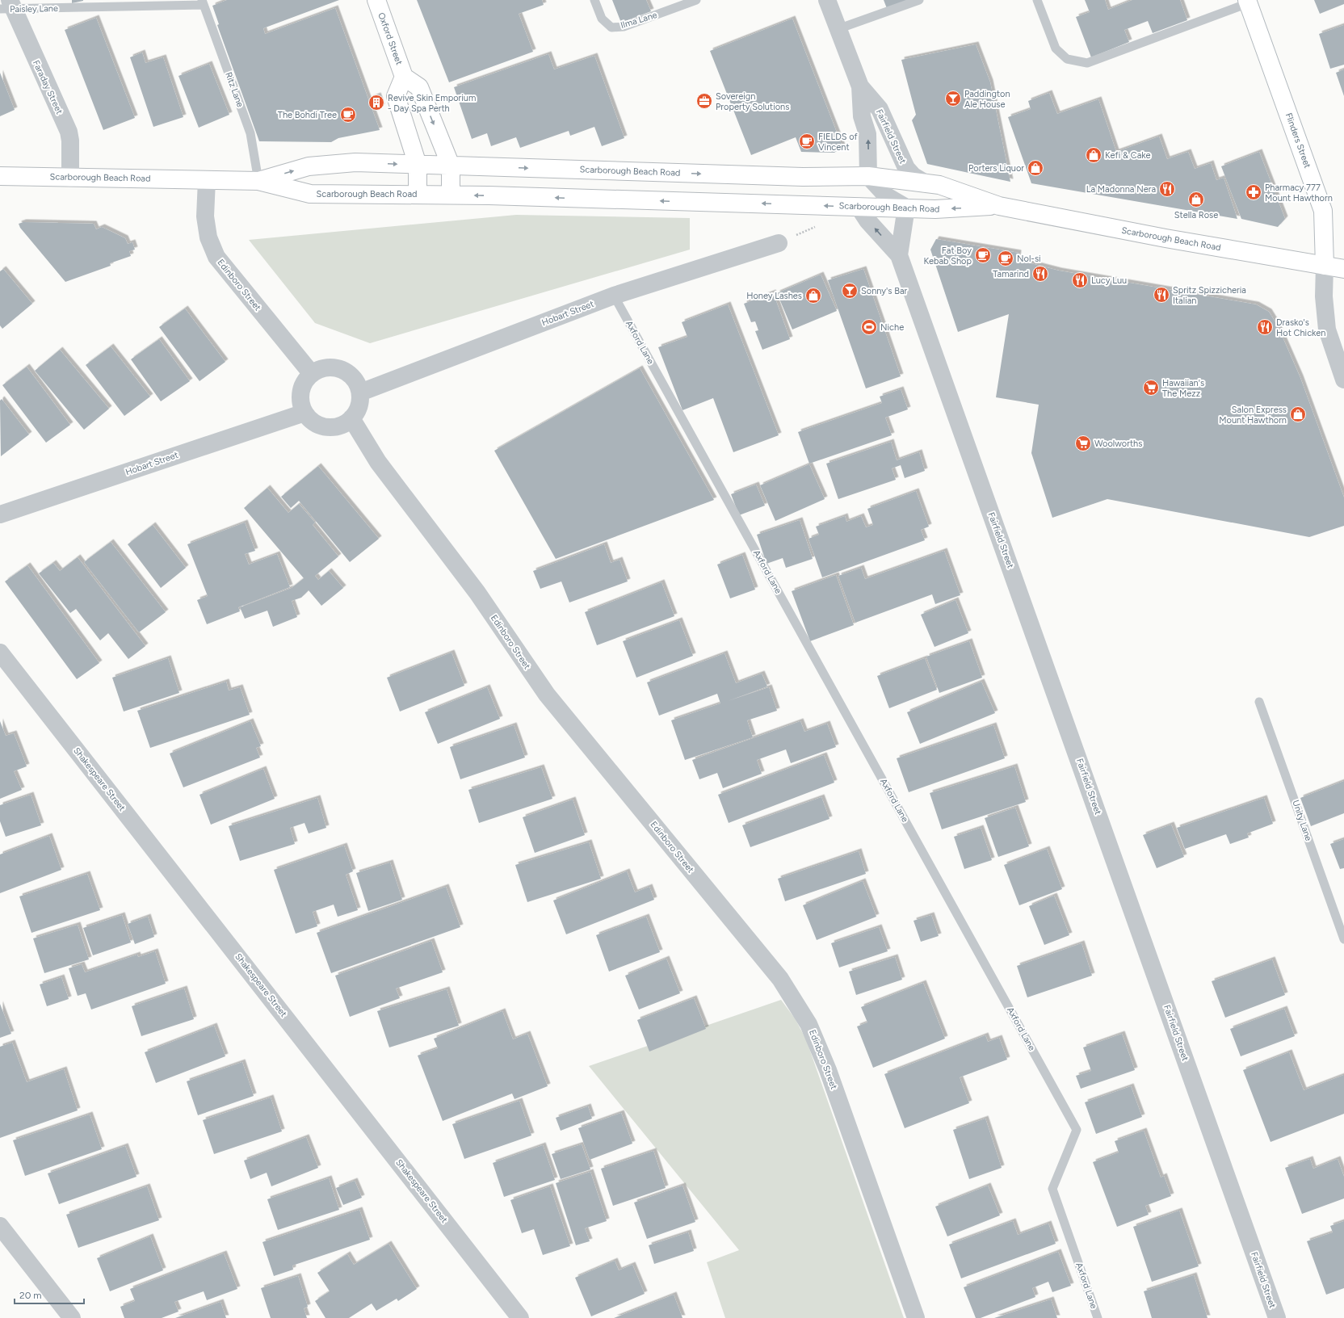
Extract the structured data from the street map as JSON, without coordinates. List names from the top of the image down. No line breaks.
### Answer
{"streets":{"main road":["Oxford Street","Flinders Street","Scarborough Beach Road"],"street":["Faraday Street","Fairfield Street","Edinboro Street","Hobart Street","Shakespeare Street"],"lane":["Paisley Lane","Ilma Lane","Ritz Lane","Axford Lane","Unity Lane"]},"crossings":[["Paisley Lane","Faraday Street"],["Paisley Lane","Ritz Lane"],["Oxford Street","Scarborough Beach Road"],["Faraday Street","Scarborough Beach Road"],["Ritz Lane","Scarborough Beach Road"],["Fairfield Street","Scarborough Beach Road"],["Flinders Street","Scarborough Beach Road"],["Scarborough Beach Road","Edinboro Street"],["Edinboro Street","Hobart Street"],["Hobart Street","Axford Lane"]],"places":{"bar":["Paddington Ale House","Sonny's Bar"],"office":["Sovereign Property Solutions"],"building":["Revive Skin Emporium - Day Spa Perth"],"cafe":["The Bohdi Tree","FIELDS of Vincent","Fat Boy Kebab Shop","Nol-si"],"shop":["Kefi & Cake","Porters Liquor","Stella Rose","Honey Lashes","Salon Express Mount Hawthorn"],"restaurant":["La Madonna Nera","Tamarind","Lucy Luu","Spritz Spizzicheria Italian","Drasko's Hot Chicken"],"pharmacy":["Pharmacy 777 Mount Hawthorn"],"sports":["Niche"],"supermarket":["Hawaiian's The Mezz","Woolworths"]},"scale_bar":"20 m"}
